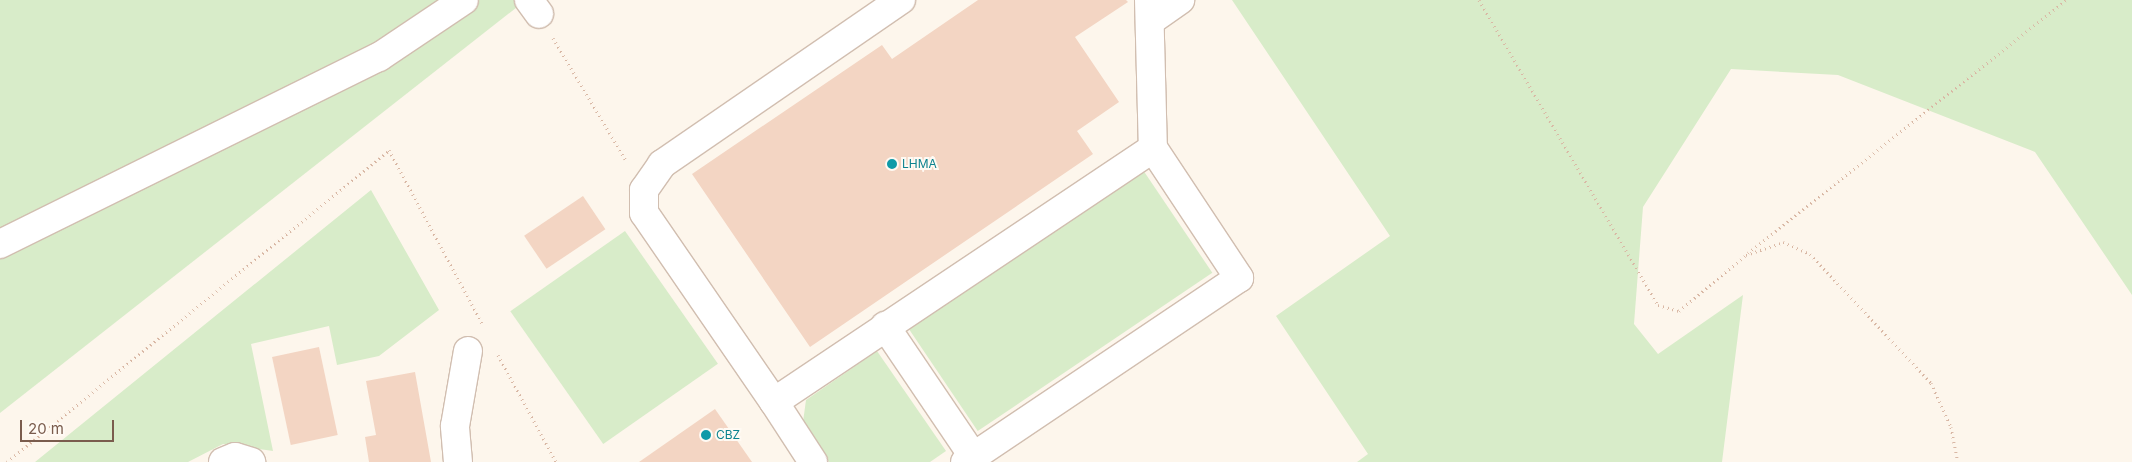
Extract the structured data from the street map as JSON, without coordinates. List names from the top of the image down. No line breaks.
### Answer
{"places":["LHMA","CBZ"],"scale_bar":"20 m"}
